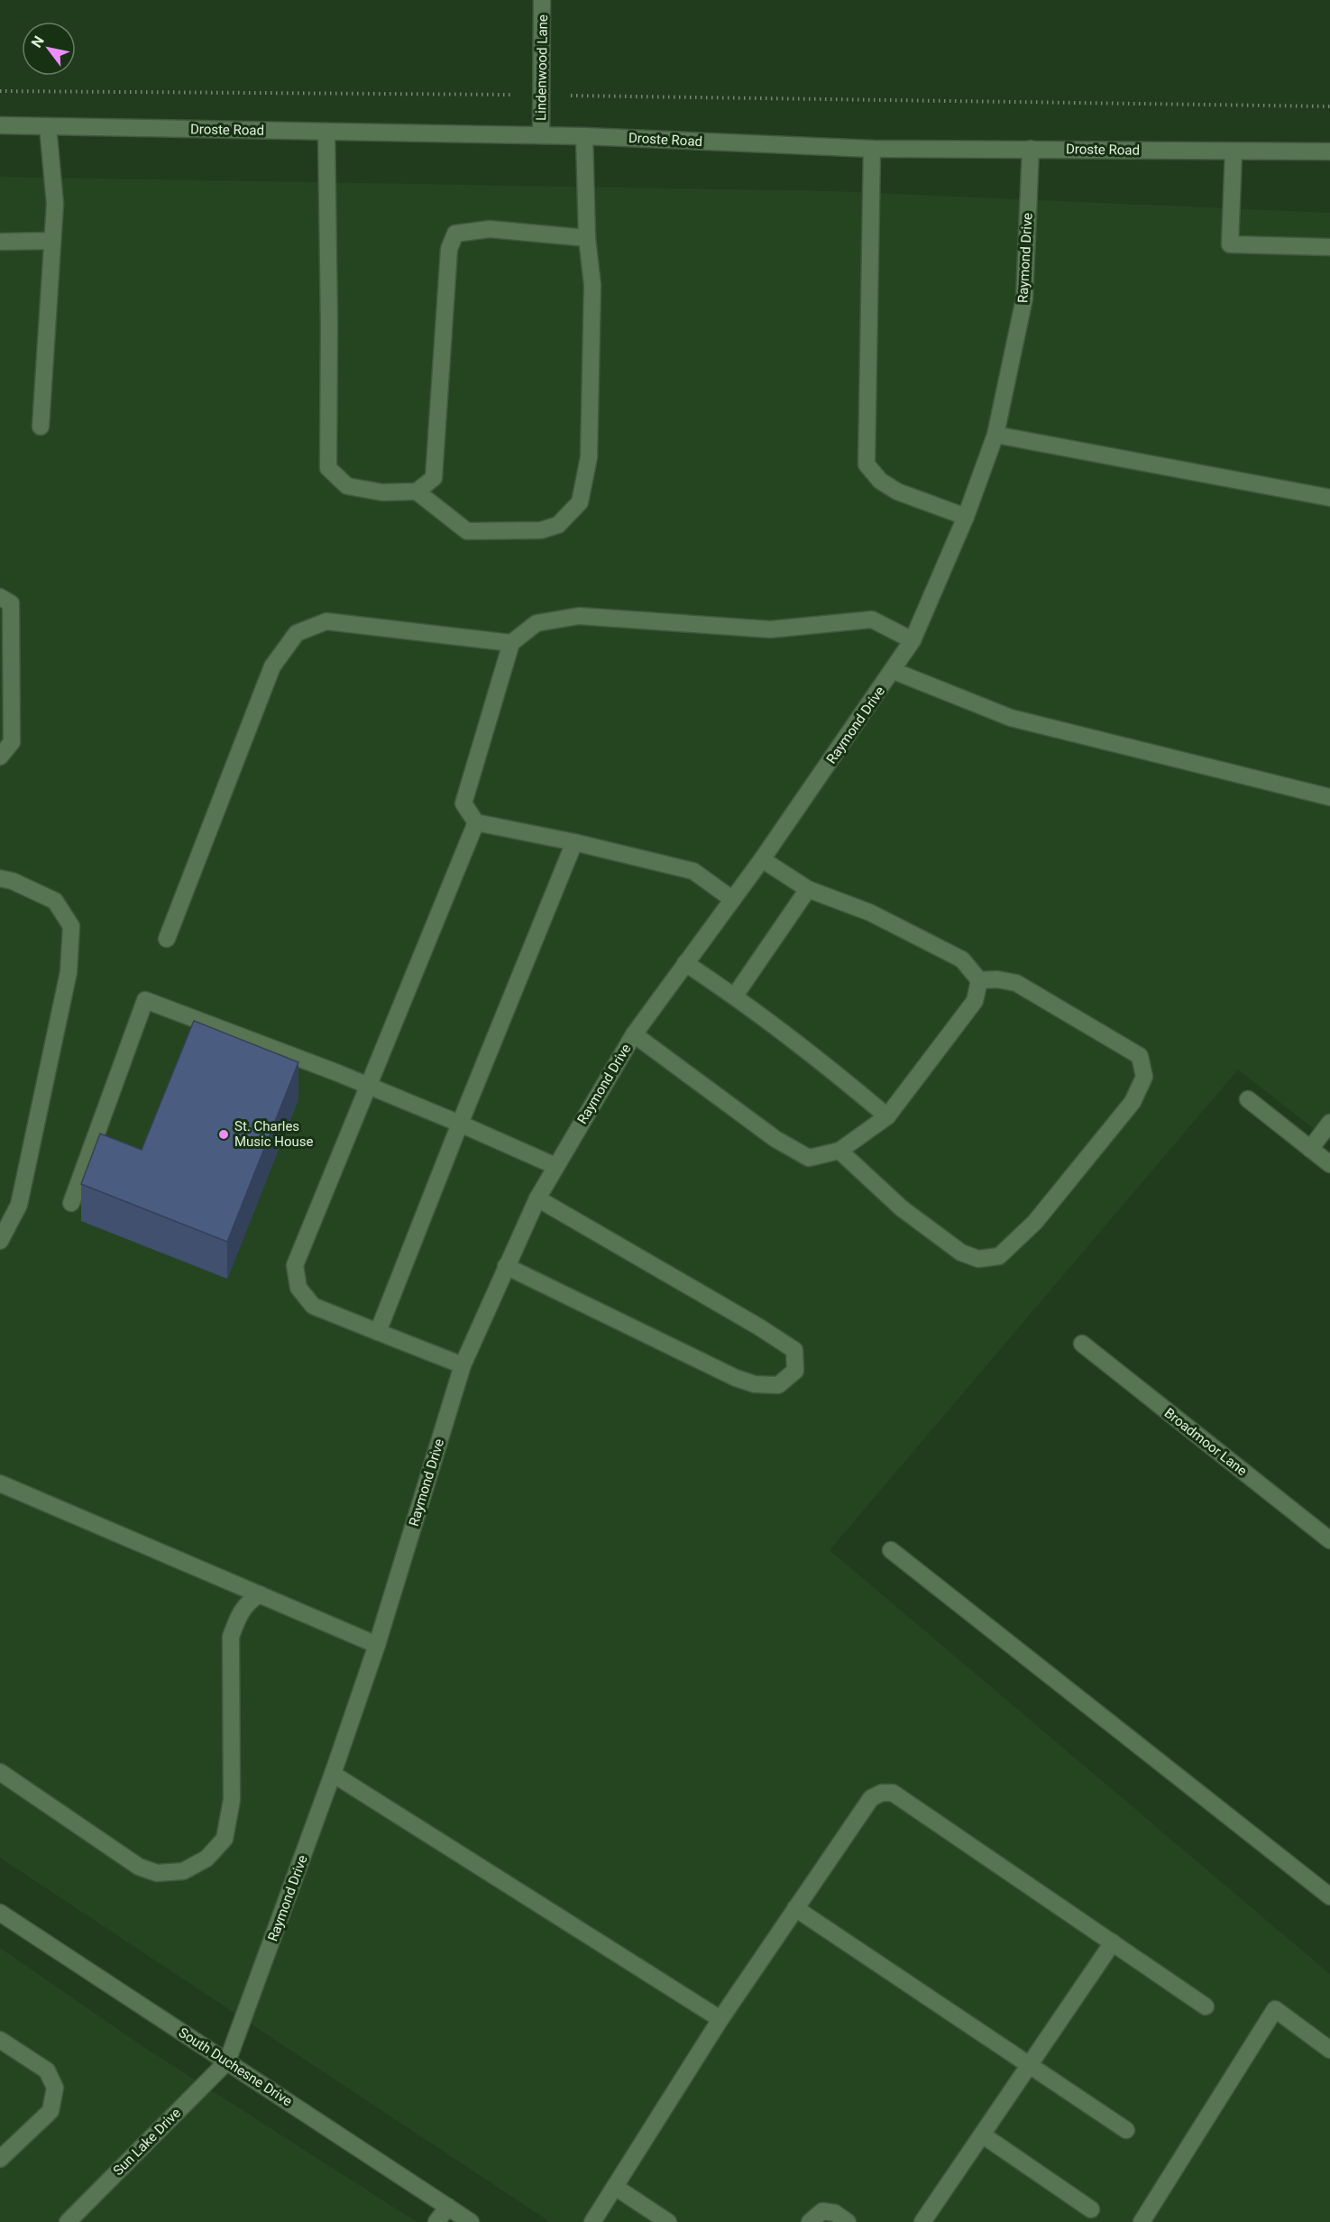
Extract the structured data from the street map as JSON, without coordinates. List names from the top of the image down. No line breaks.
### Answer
{"streets":{"street":["Lindenwood Lane","Droste Road","Raymond Drive","Broadmoor Lane","South Duchesne Drive","Sun Lake Drive"]},"crossings":[["Lindenwood Lane","Droste Road"],["Droste Road","Raymond Drive"],["Raymond Drive","South Duchesne Drive"],["Raymond Drive","Sun Lake Drive"],["South Duchesne Drive","Sun Lake Drive"]],"places":["St. Charles Music House"],"north":"top left"}
